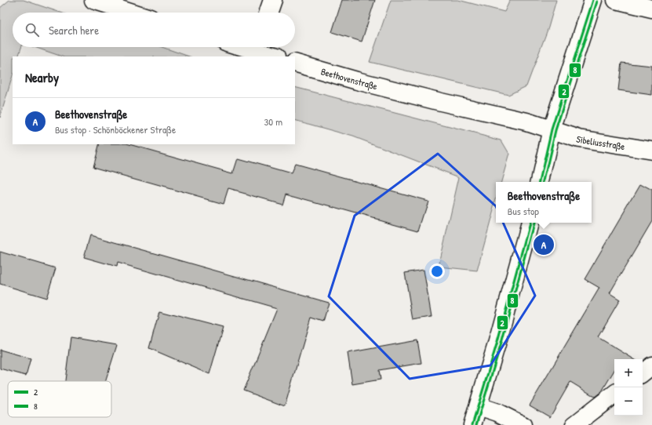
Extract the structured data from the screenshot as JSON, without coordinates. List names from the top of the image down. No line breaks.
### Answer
{"streets":{"street":["Beethovenstraße","Sibeliusstraße"]},"crossings":[["Beethovenstraße","Sibeliusstraße"]],"lines":["transit line 2","transit line 8"],"legend":["2","8"],"page":{"search":"Search here","heading":"Nearby","list":[{"mark":"A","name":"Beethovenstraße","note":"Bus stop · Schönböckener Straße","value":"30 m"}],"popup":["Beethovenstraße","Bus stop"],"pins":"A","map_buttons":["+","−"]}}
